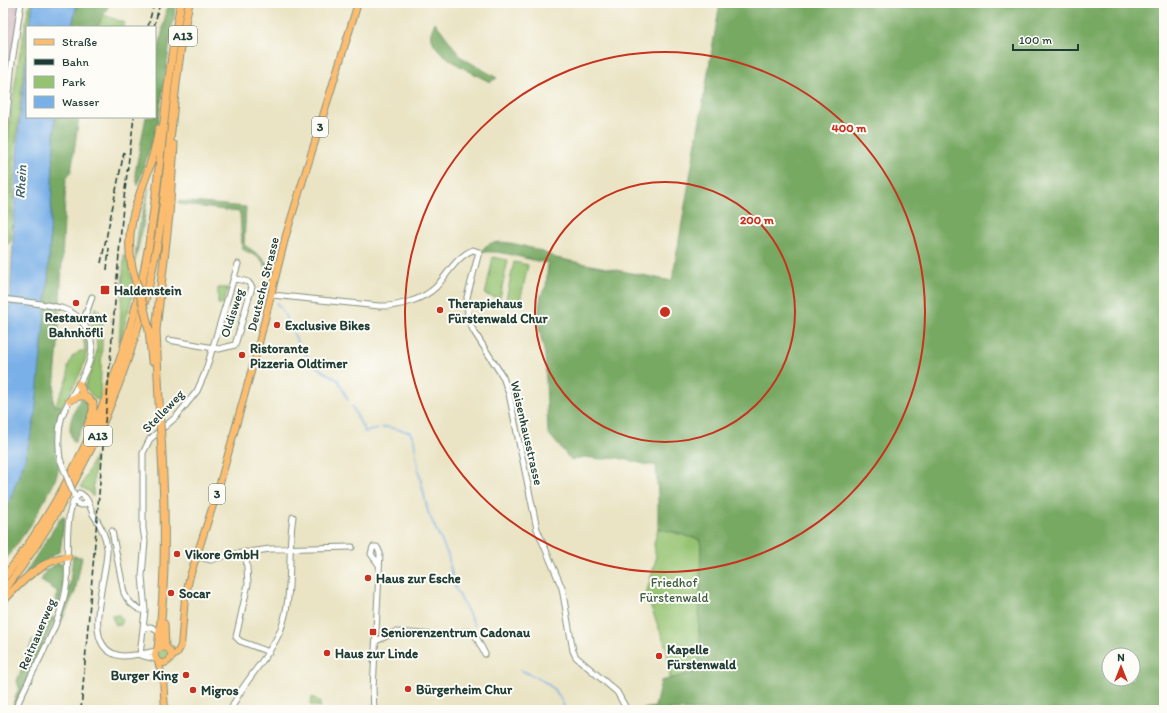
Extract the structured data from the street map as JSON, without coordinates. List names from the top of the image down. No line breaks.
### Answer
{"streets":{"highway":["A13"],"main road":["3","Deutsche Strasse"],"street":["Oldisweg","Stelleweg","Waisenhausstrasse","Reitnauerweg"]},"crossings":[["3","Deutsche Strasse"],["Deutsche Strasse","Waisenhausstrasse"],["Oldisweg","Stelleweg"]],"water":["Rhein"],"parks":["Friedhof Fürstenwald"],"places":{"transit":["Haldenstein","Seniorenzentrum Cadonau"],"other":["Restaurant Bahnhöfli","Therapiehaus Fürstenwald Chur","Exclusive Bikes","Ristorante Pizzeria Oldtimer","Vikore GmbH","Haus zur Esche","Socar","Haus zur Linde","Kapelle Fürstenwald","Burger King","Bürgerheim Chur","Migros"]},"legend":["Straße","Bahn","Park","Wasser"],"scale_bar":"100 m","north":"top","rings":["400 m","200 m"]}
